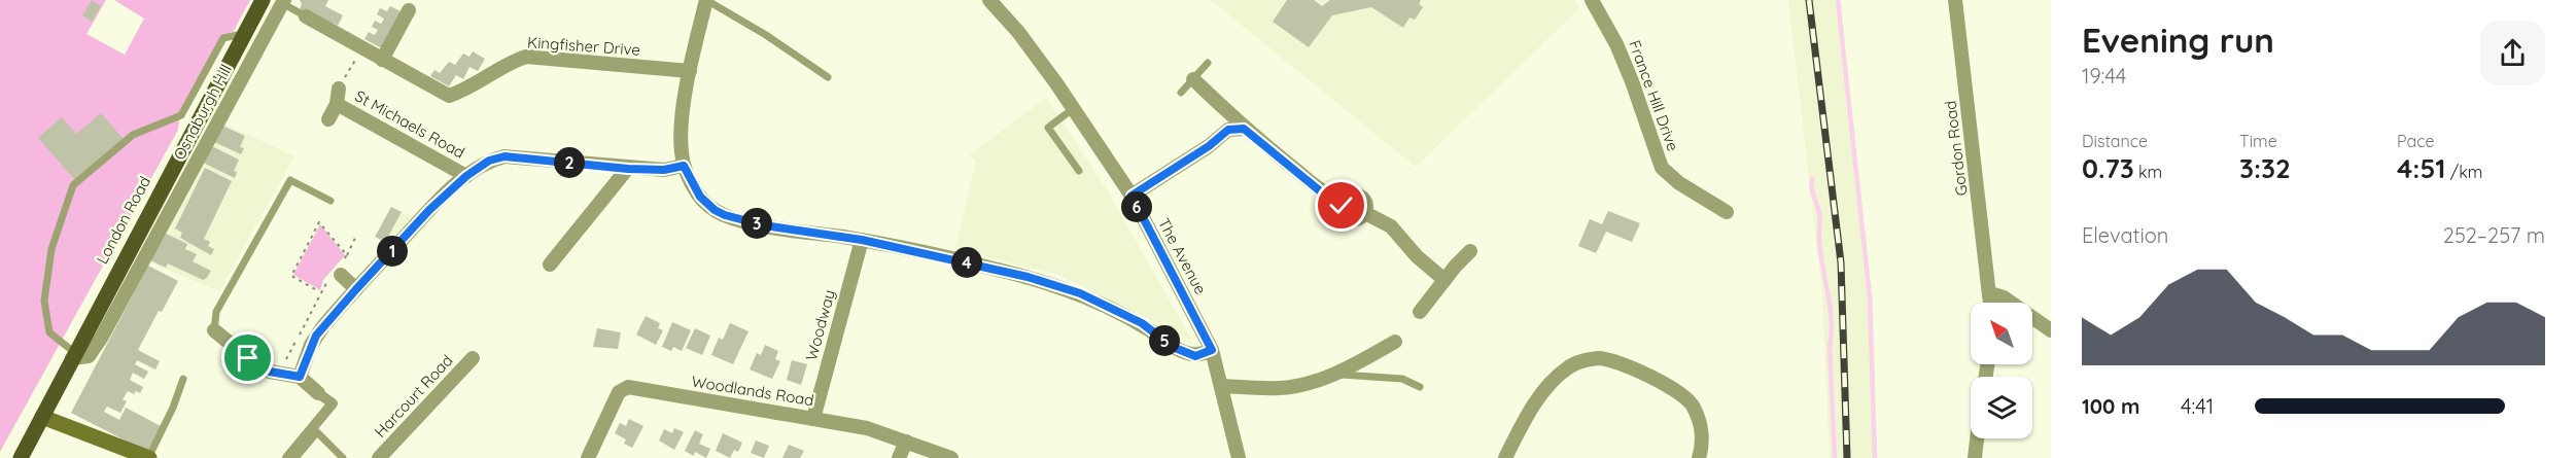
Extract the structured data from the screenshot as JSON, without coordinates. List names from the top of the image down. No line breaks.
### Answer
{"streets":{"main road":["London Road"],"street":["Kingfisher Drive","France Hill Drive","Osnaburgh Hill","St Michaels Road","Gordon Road","The Avenue","Woodway","Woodlands Road","Harcourt Road"]},"crossings":[["Kingfisher Drive","Osnaburgh Hill"],["Osnaburgh Hill","London Road"],["Woodway","Woodlands Road"]],"north":"top left","page":{"heading":["Evening run","19:44"],"stats":[["Distance","0.73 km"],["Time","3:32"],["Pace","4:51 /km"]],"pins":["2","6","3","1","4","5"],"chart":["Elevation","252–257 m"],"list":[{"name":"100 m","note":"4:41"}]}}
